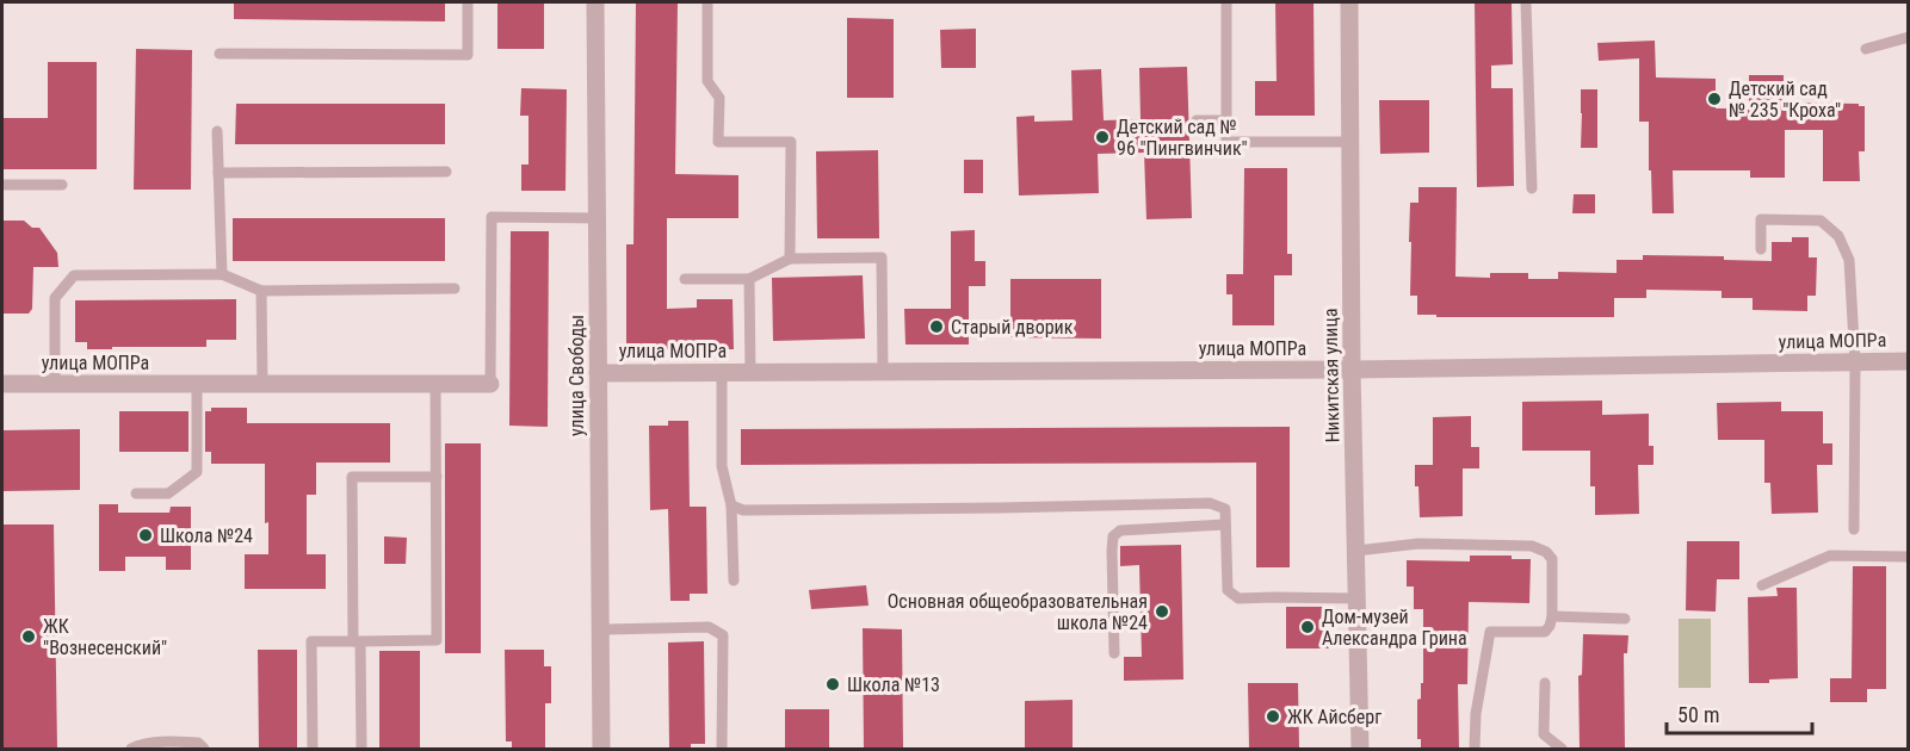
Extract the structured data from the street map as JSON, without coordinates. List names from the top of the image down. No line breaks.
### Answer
{"streets":{"street":["улица МОПРа","улица Свободы","Никитская улица"]},"crossings":[["улица МОПРа","улица Свободы"],["улица МОПРа","Никитская улица"]],"places":["Детский сад № 235 \"Кроха\"","Детский сад № 96 \"Пингвинчик\"","Старый дворик","Школа №24","Основная общеобразовательная школа №24","Дом-музей Александра Грина","ЖК \"Вознесенский\"","Школа №13","ЖК Айсберг"],"scale_bar":"50 m"}
